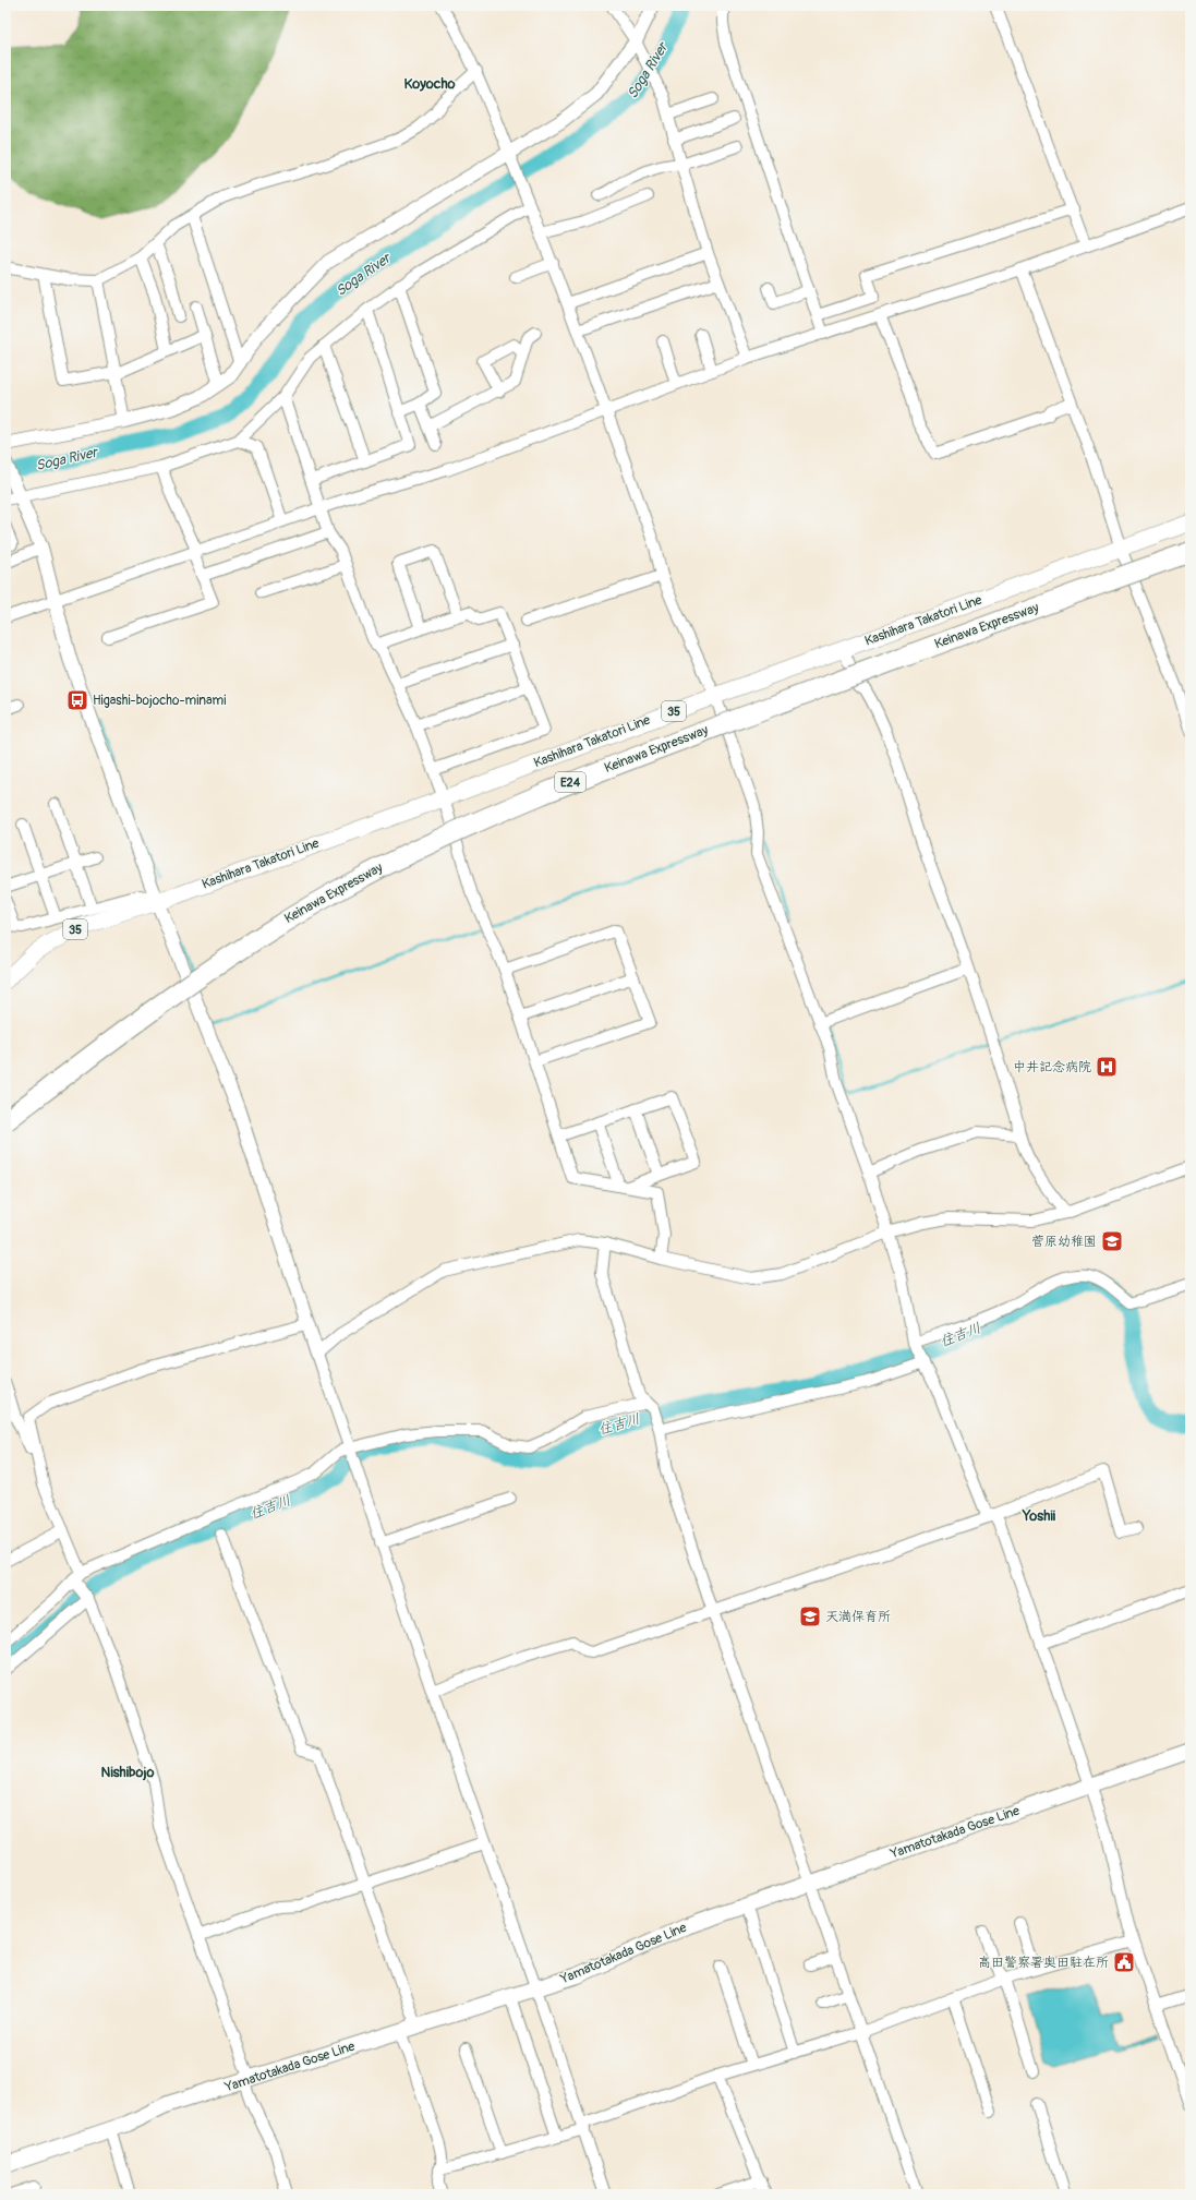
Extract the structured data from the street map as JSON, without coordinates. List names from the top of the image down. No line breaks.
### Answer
{"streets":{"highway":["Keinawa Expressway","E24"],"main road":["Kashihara Takatori Line","35","Yamatotakada Gose Line"]},"districts":["Koyocho","Yoshii","Nishibojo"],"water":["Soga River","住吉川"],"places":{"bus stop":["Higashi-bojocho-minami"],"hospital":["中井記念病院"],"school or university":["菅原幼稚園","天満保育所"],"public building":["高田警察署奥田駐在所"]}}
